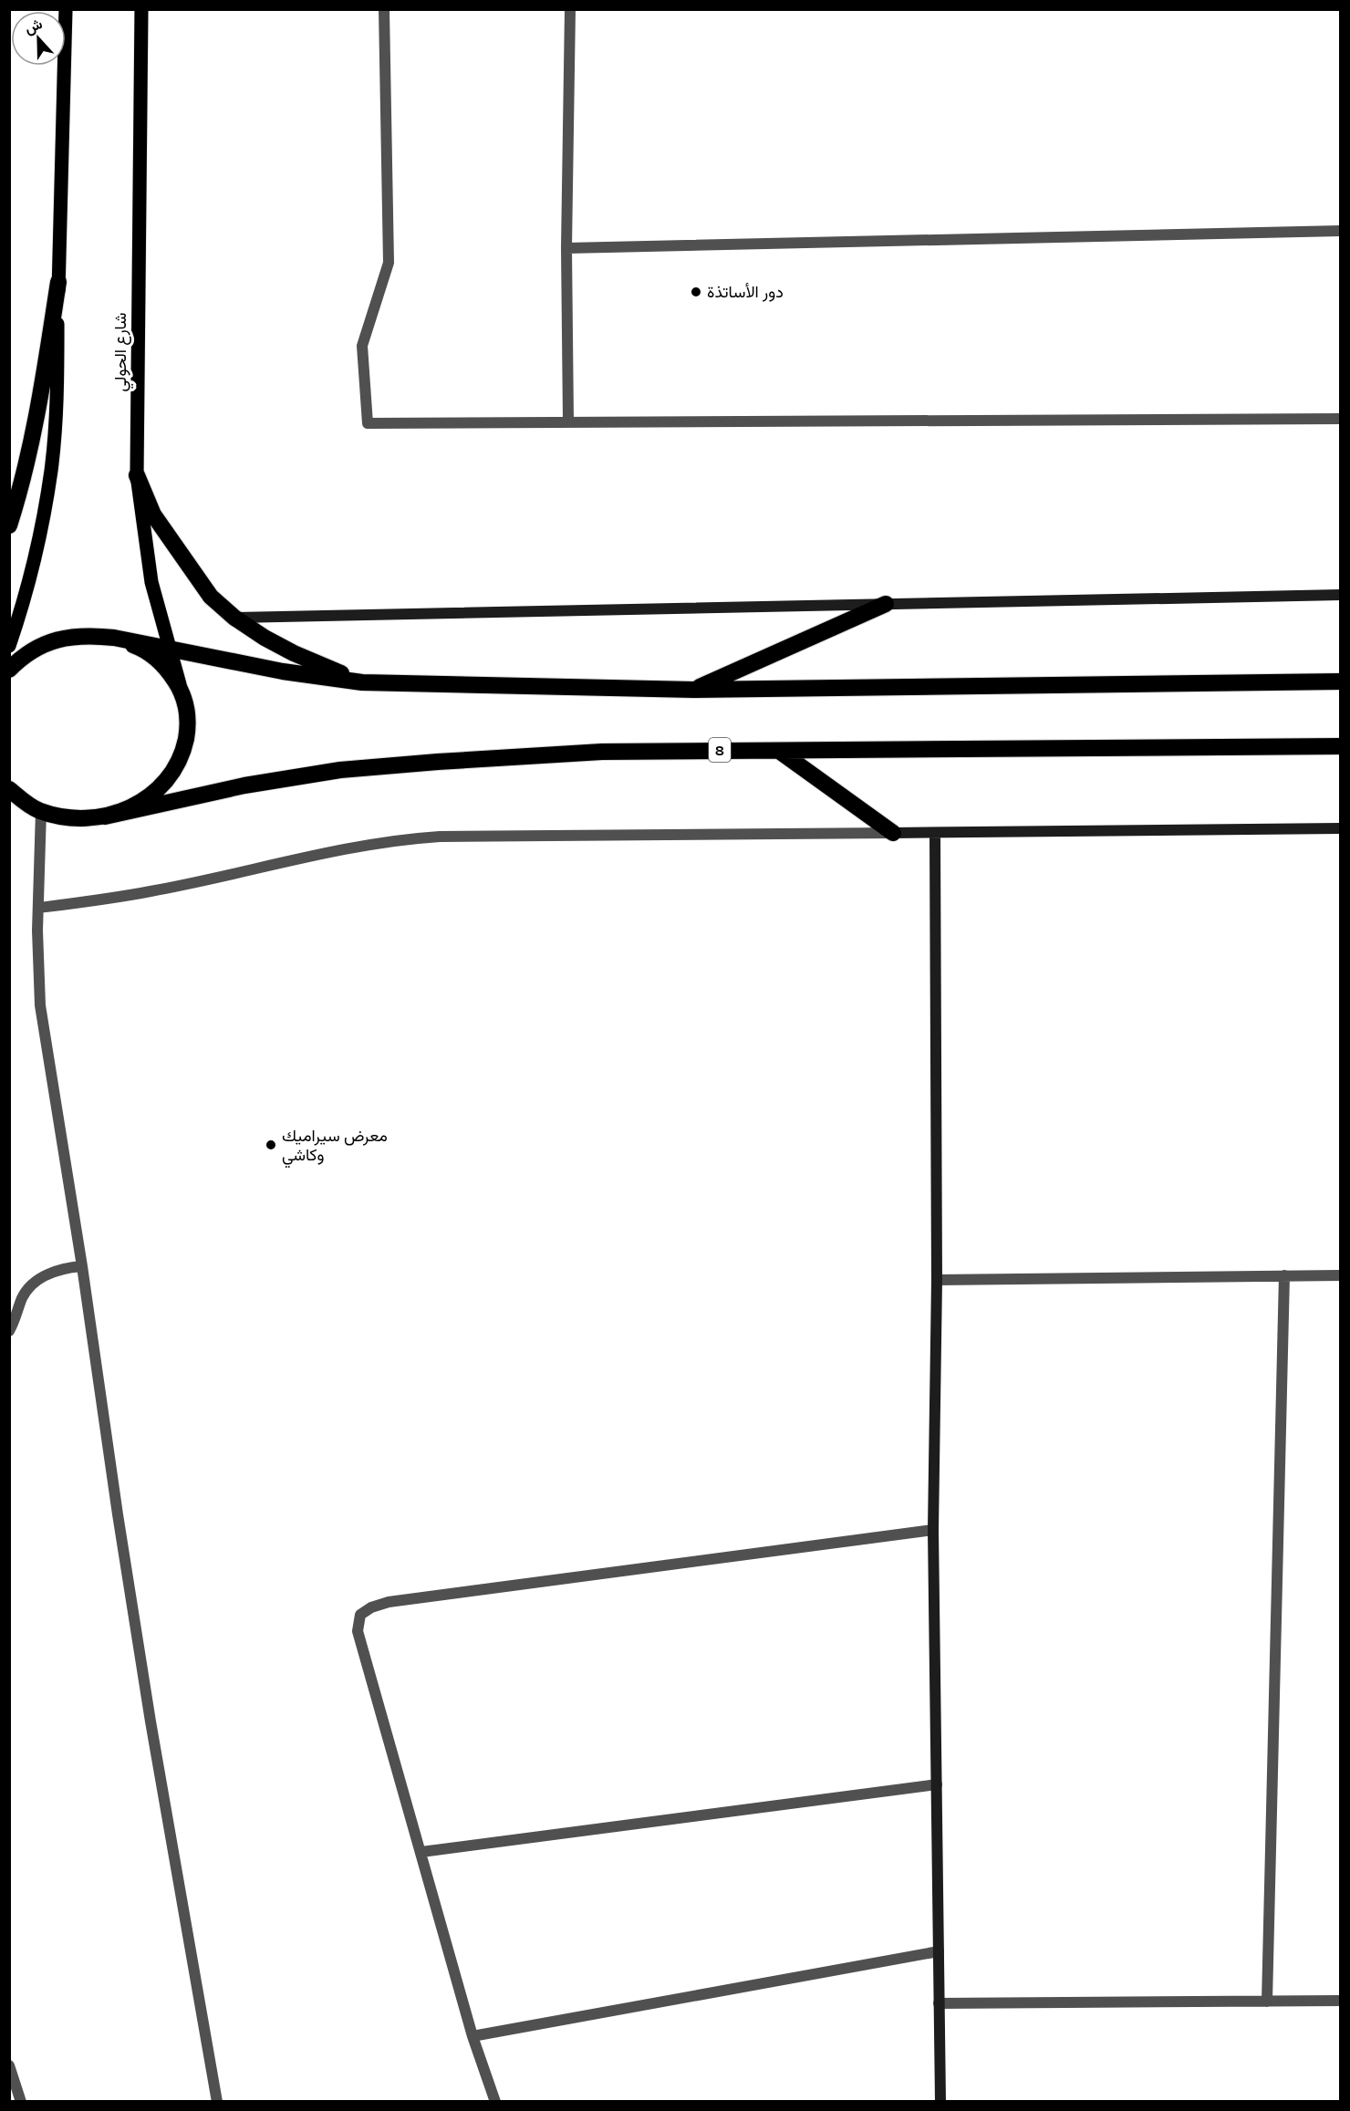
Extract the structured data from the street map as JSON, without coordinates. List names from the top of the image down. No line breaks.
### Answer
{"streets":{"highway":["8"],"main road":["شارع الحولي"]},"places":["دور الأساتذة","معرض سيراميك وكاشي"],"north":"top"}
